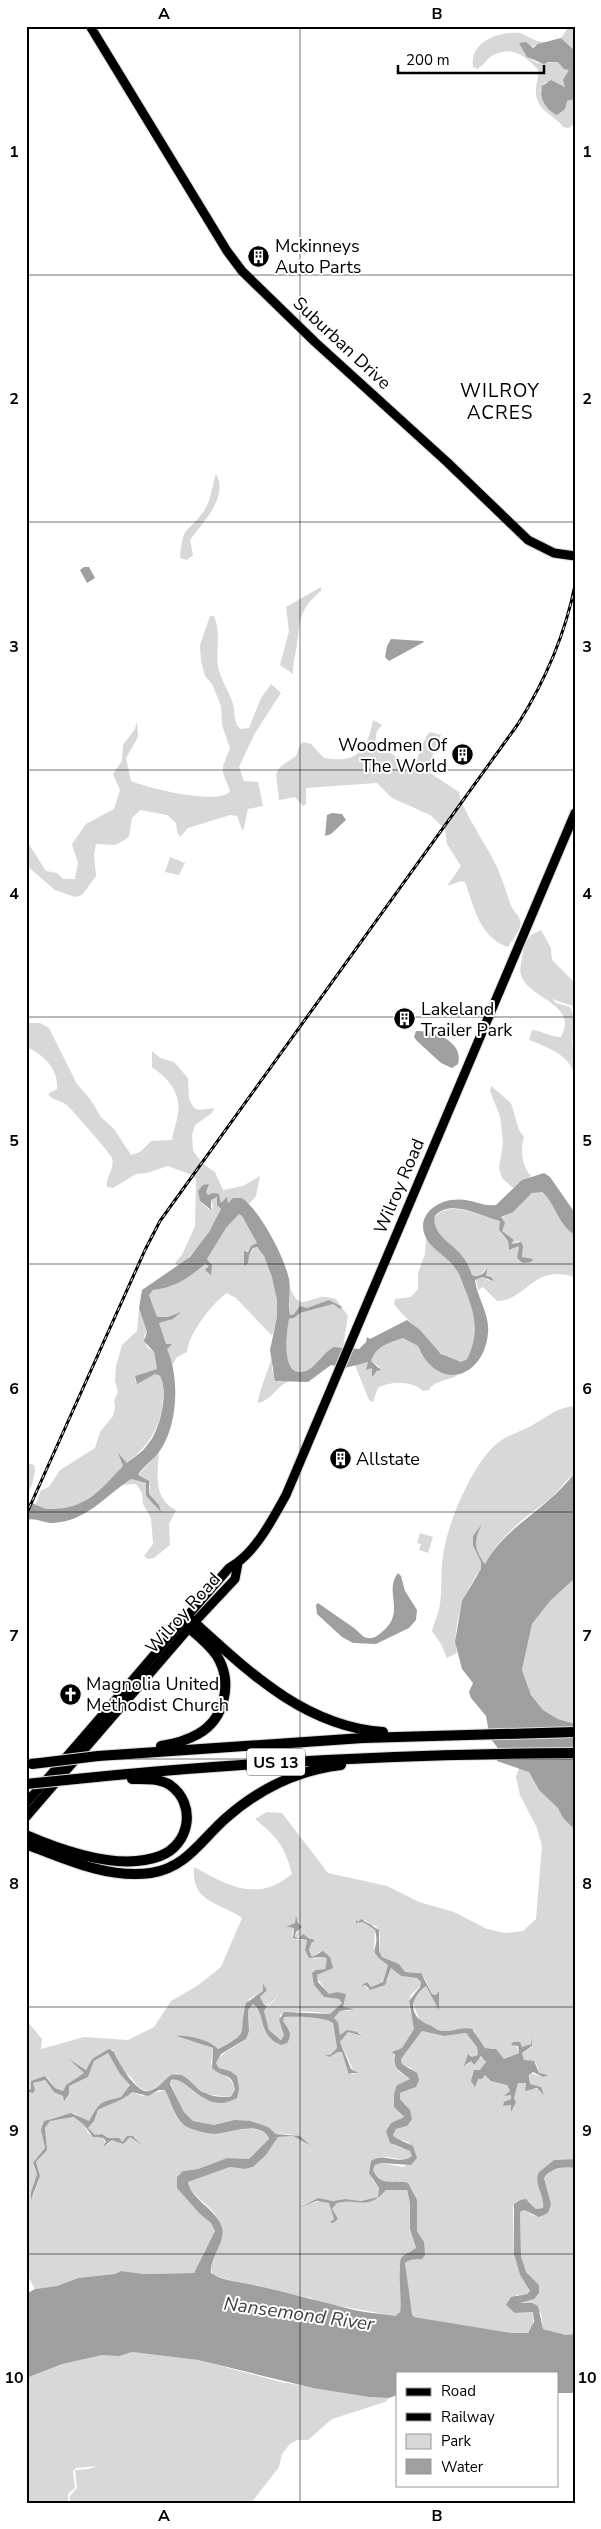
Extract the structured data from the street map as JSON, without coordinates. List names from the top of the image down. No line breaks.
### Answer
{"streets":{"highway":["US 13"],"main road":["Suburban Drive","Wilroy Road"]},"districts":["WILROY ACRES"],"water":["Nansemond River"],"places":{"building":["Mckinneys Auto Parts","Woodmen Of The World","Lakeland Trailer Park","Allstate"],"church":["Magnolia United Methodist Church"]},"legend":["Road","Railway","Park","Water"],"scale_bar":"200 m","grid":{"columns":["A","B"],"rows":["1","2","3","4","5","6","7","8","9","10"]}}
